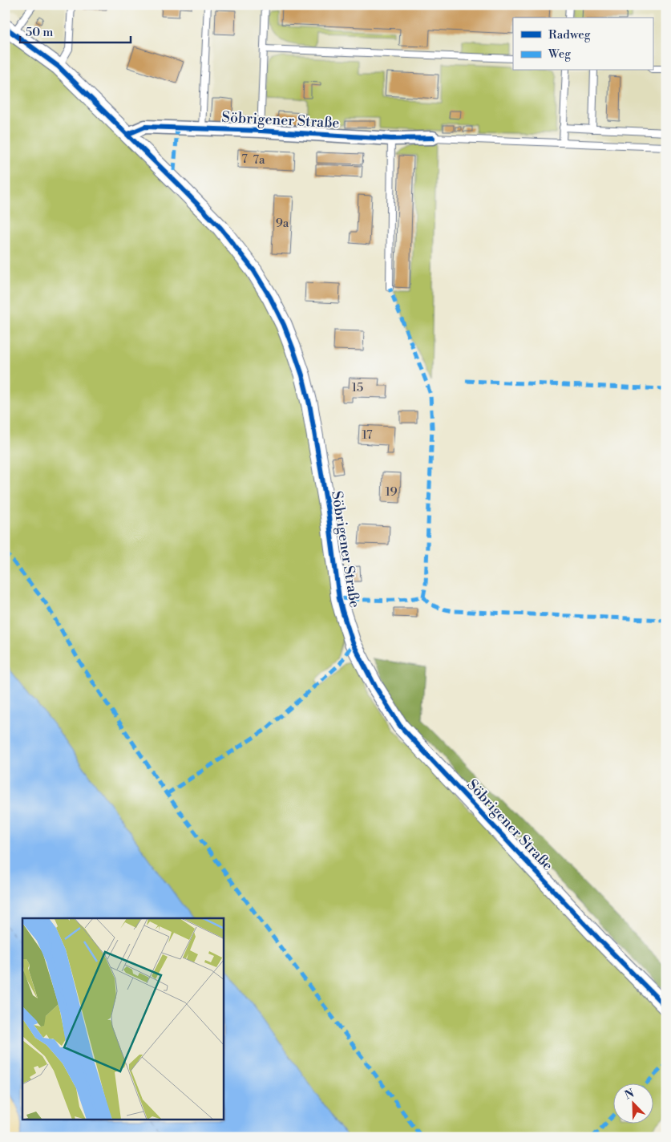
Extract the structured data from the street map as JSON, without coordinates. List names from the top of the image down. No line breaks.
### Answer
{"streets":{"street":["Söbrigener Straße"]},"house_numbers":["7","7a","9a","15","17","19"],"legend":["Radweg","Weg"],"scale_bar":"50 m","north":"top left"}
